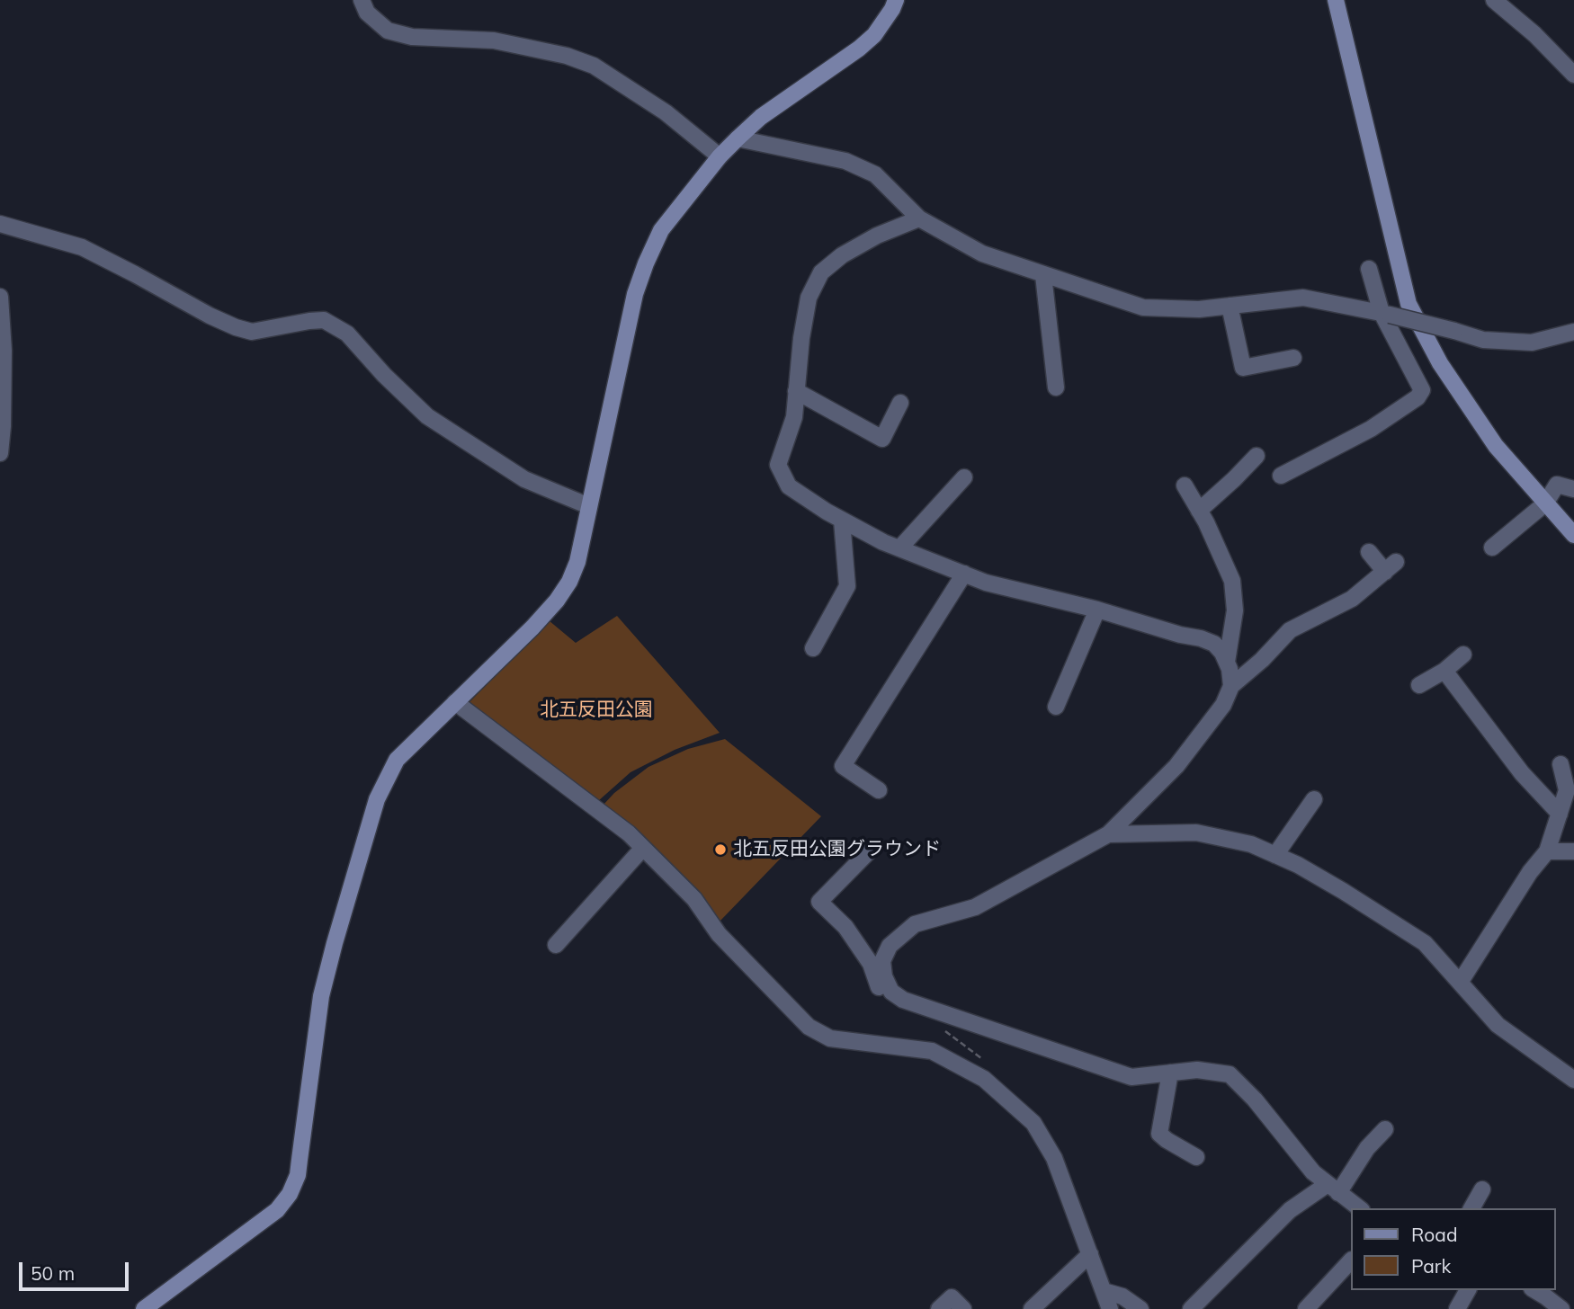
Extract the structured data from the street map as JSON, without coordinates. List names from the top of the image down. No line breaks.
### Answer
{"parks":["北五反田公園"],"places":["北五反田公園グラウンド"],"legend":["Road","Park"],"scale_bar":"50 m"}
